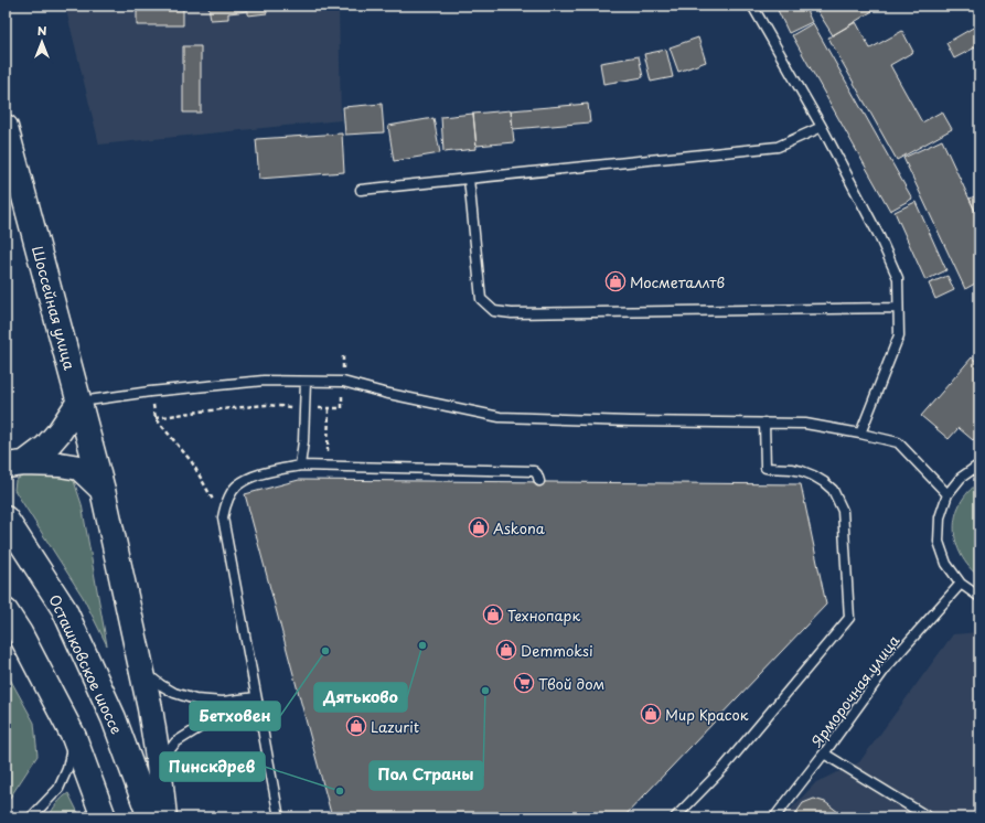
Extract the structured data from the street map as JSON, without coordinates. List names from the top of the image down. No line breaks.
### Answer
{"streets":{"street":["Шоссейная улица","Осташковское шоссе"],"lane":["Ярморочная улица"]},"places":{"shop":["Мосметаллтв","Askona","Технопарк","Demmoksi","Мир Красок","Lazurit"],"other":["Дятьково","Бетховен","Пол Страны","Пинскдрев"],"supermarket":["Твой дом"]},"north":"top"}
